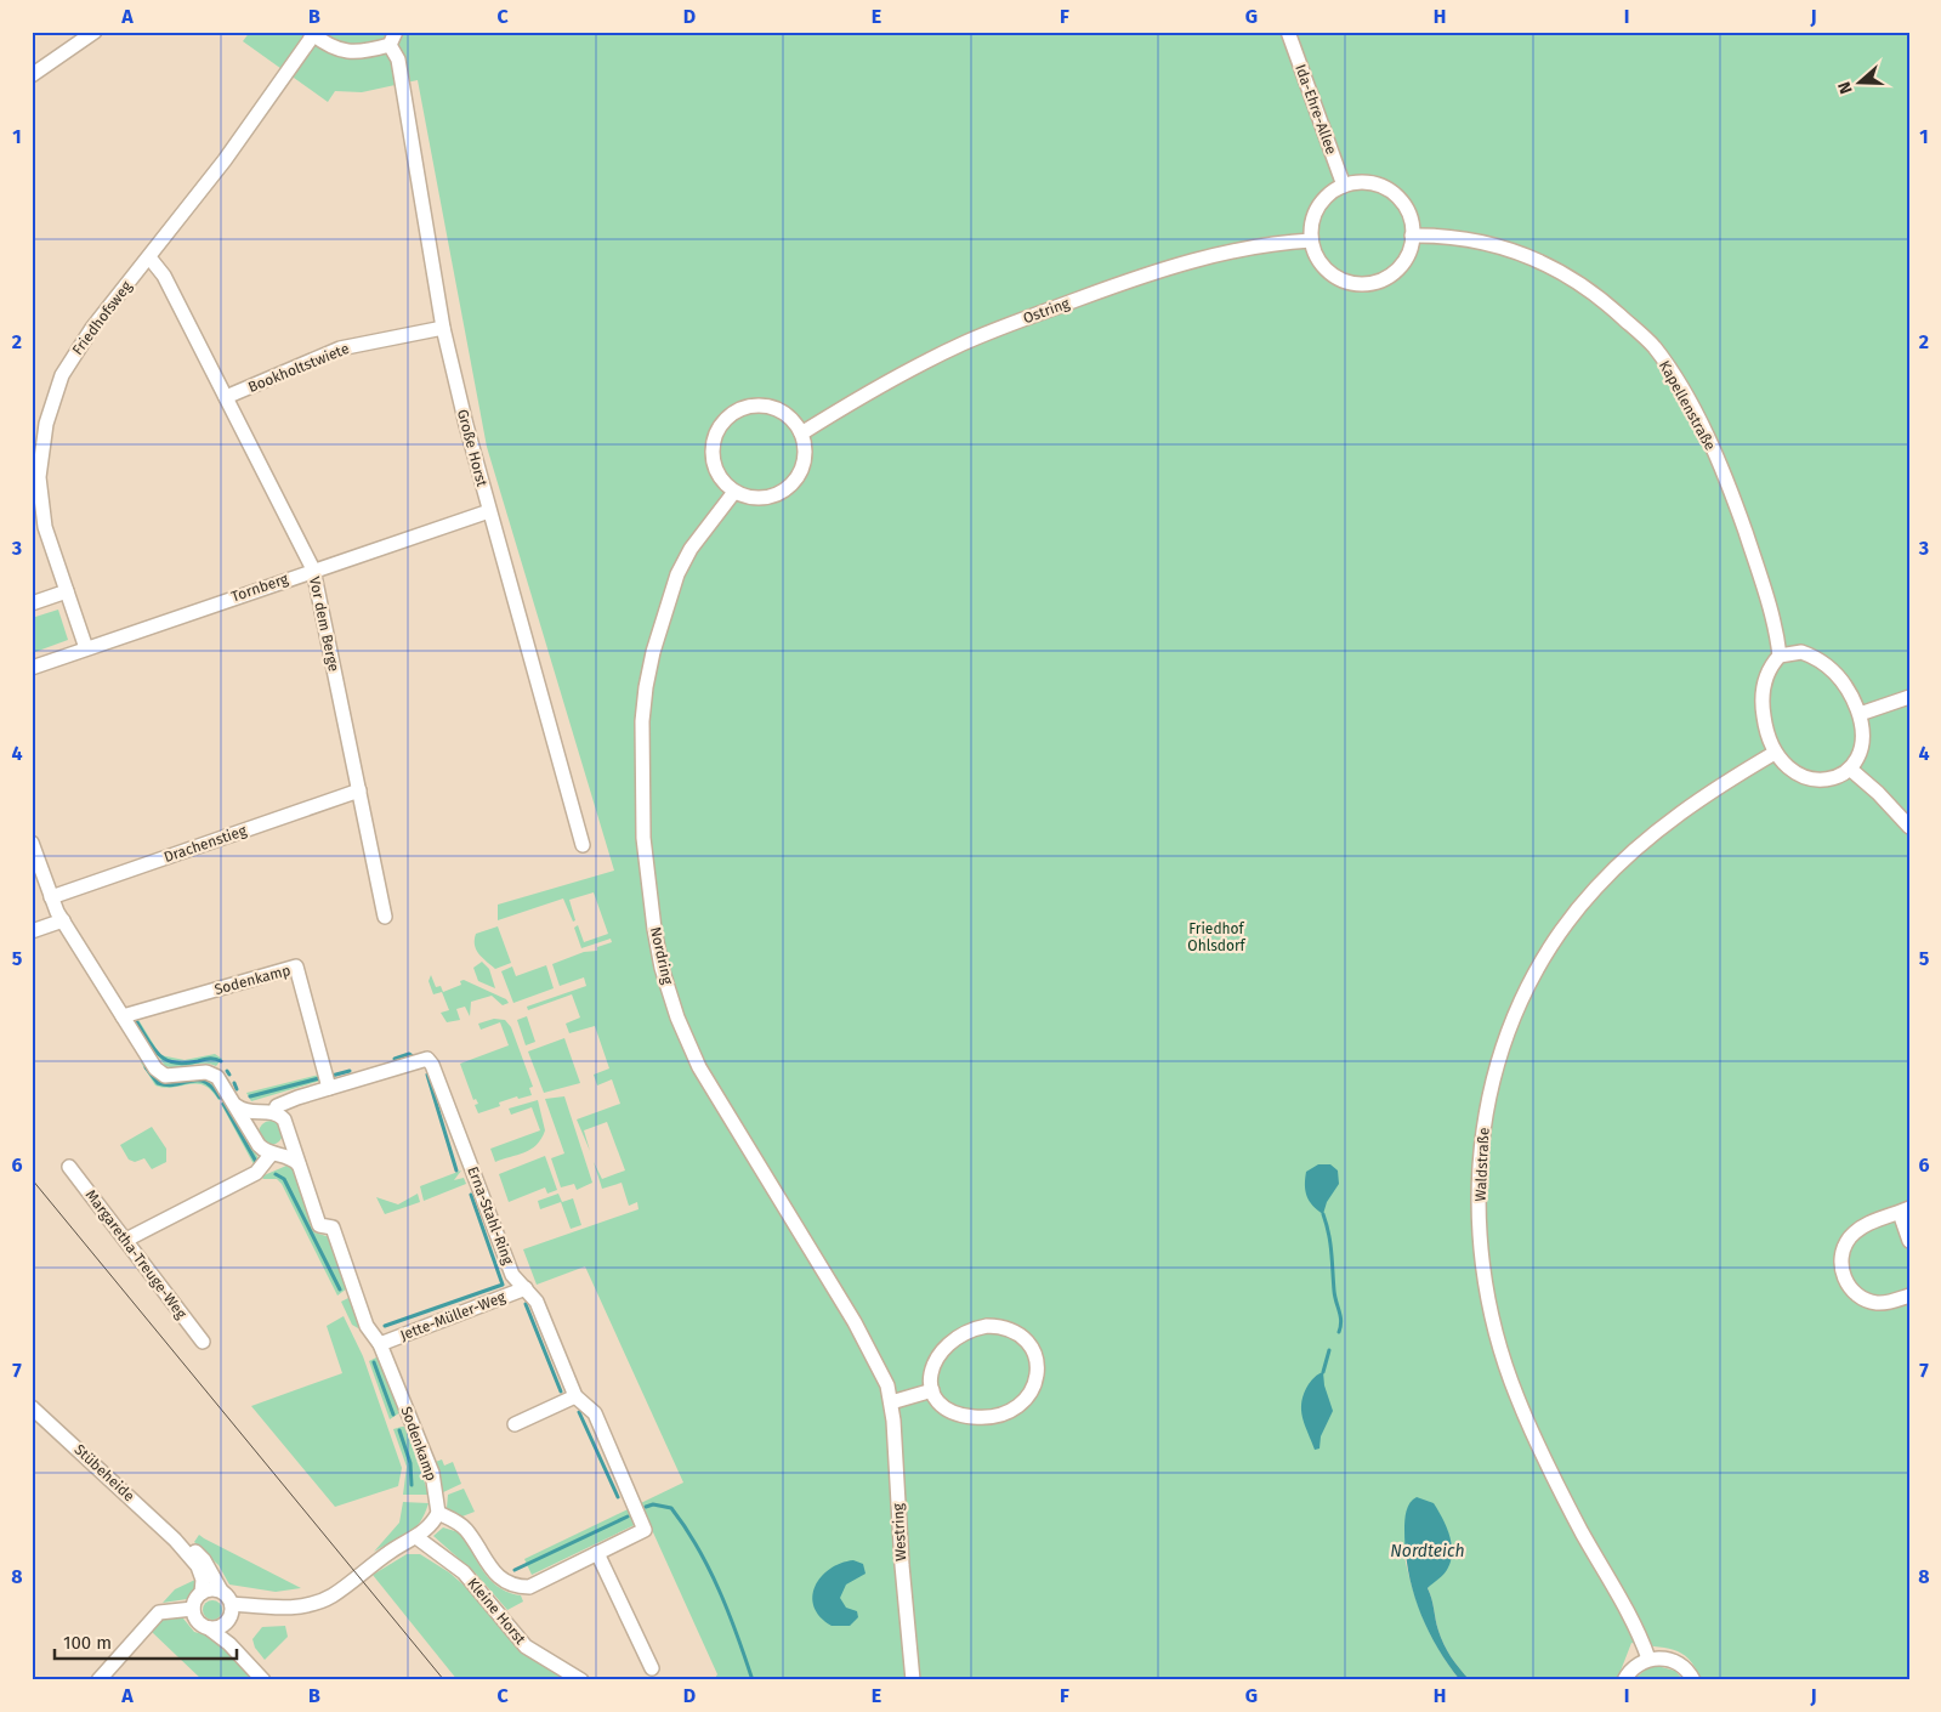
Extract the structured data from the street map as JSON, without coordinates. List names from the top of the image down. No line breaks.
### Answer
{"streets":{"street":["Ida-Ehre-Allee","Ostring","Friedhofsweg","Bookholtstwiete","Kapellenstraße","Große Horst","Tornberg","Vor dem Berge","Drachenstieg","Nordring","Sodenkamp","Waldstraße","Erna-Stahl-Ring","Margaretha-Treuge-Weg","Jette-Müller-Weg","Stübeheide","Westring","Kleine Horst"]},"crossings":[["Ida-Ehre-Allee","Ostring"],["Ida-Ehre-Allee","Kapellenstraße"],["Ostring","Kapellenstraße"],["Ostring","Nordring"],["Friedhofsweg","Tornberg"],["Friedhofsweg","Vor dem Berge"],["Bookholtstwiete","Große Horst"],["Bookholtstwiete","Vor dem Berge"],["Kapellenstraße","Waldstraße"],["Große Horst","Tornberg"],["Tornberg","Vor dem Berge"],["Vor dem Berge","Drachenstieg"],["Nordring","Westring"],["Sodenkamp","Erna-Stahl-Ring"],["Sodenkamp","Jette-Müller-Weg"],["Erna-Stahl-Ring","Jette-Müller-Weg"]],"water":["Nordteich"],"parks":["Friedhof Ohlsdorf"],"scale_bar":"100 m","north":"left","grid":{"columns":["A","B","C","D","E","F","G","H","I","J"],"rows":["1","2","3","4","5","6","7","8"]}}
